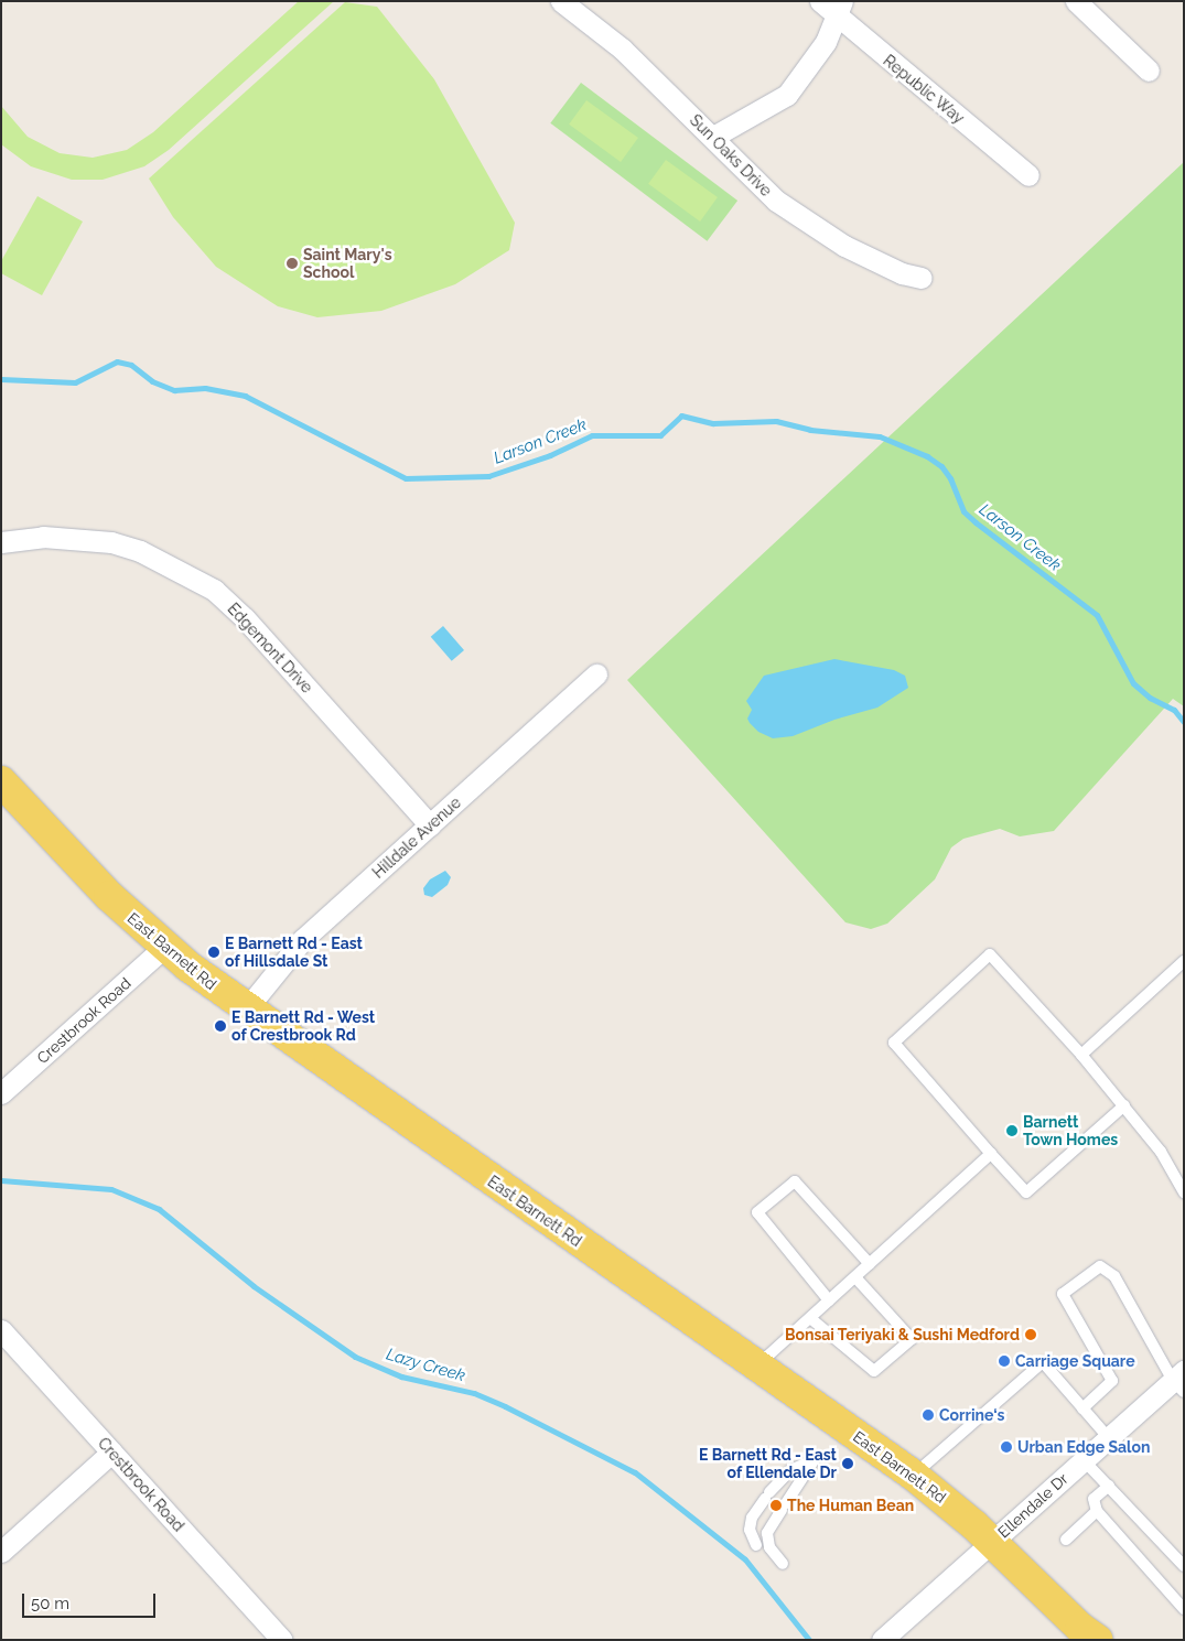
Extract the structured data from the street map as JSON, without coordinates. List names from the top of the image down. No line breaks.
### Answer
{"streets":{"main road":["East Barnett Rd"],"street":["Republic Way","Sun Oaks Drive","Edgemont Drive","Hilldale Avenue","Crestbrook Road","Ellendale Dr"]},"crossings":[["Edgemont Drive","Hilldale Avenue"],["Hilldale Avenue","East Barnett Rd"],["East Barnett Rd","Crestbrook Road"],["East Barnett Rd","Ellendale Dr"]],"water":["Larson Creek","Lazy Creek"],"places":["Saint Mary's School","E Barnett Rd - East of Hillsdale St","E Barnett Rd - West of Crestbrook Rd","Barnett Town Homes","Bonsai Teriyaki & Sushi Medford","Carriage Square","Corrine‘s","Urban Edge Salon","E Barnett Rd - East of Ellendale Dr","The Human Bean"],"scale_bar":"50 m"}
